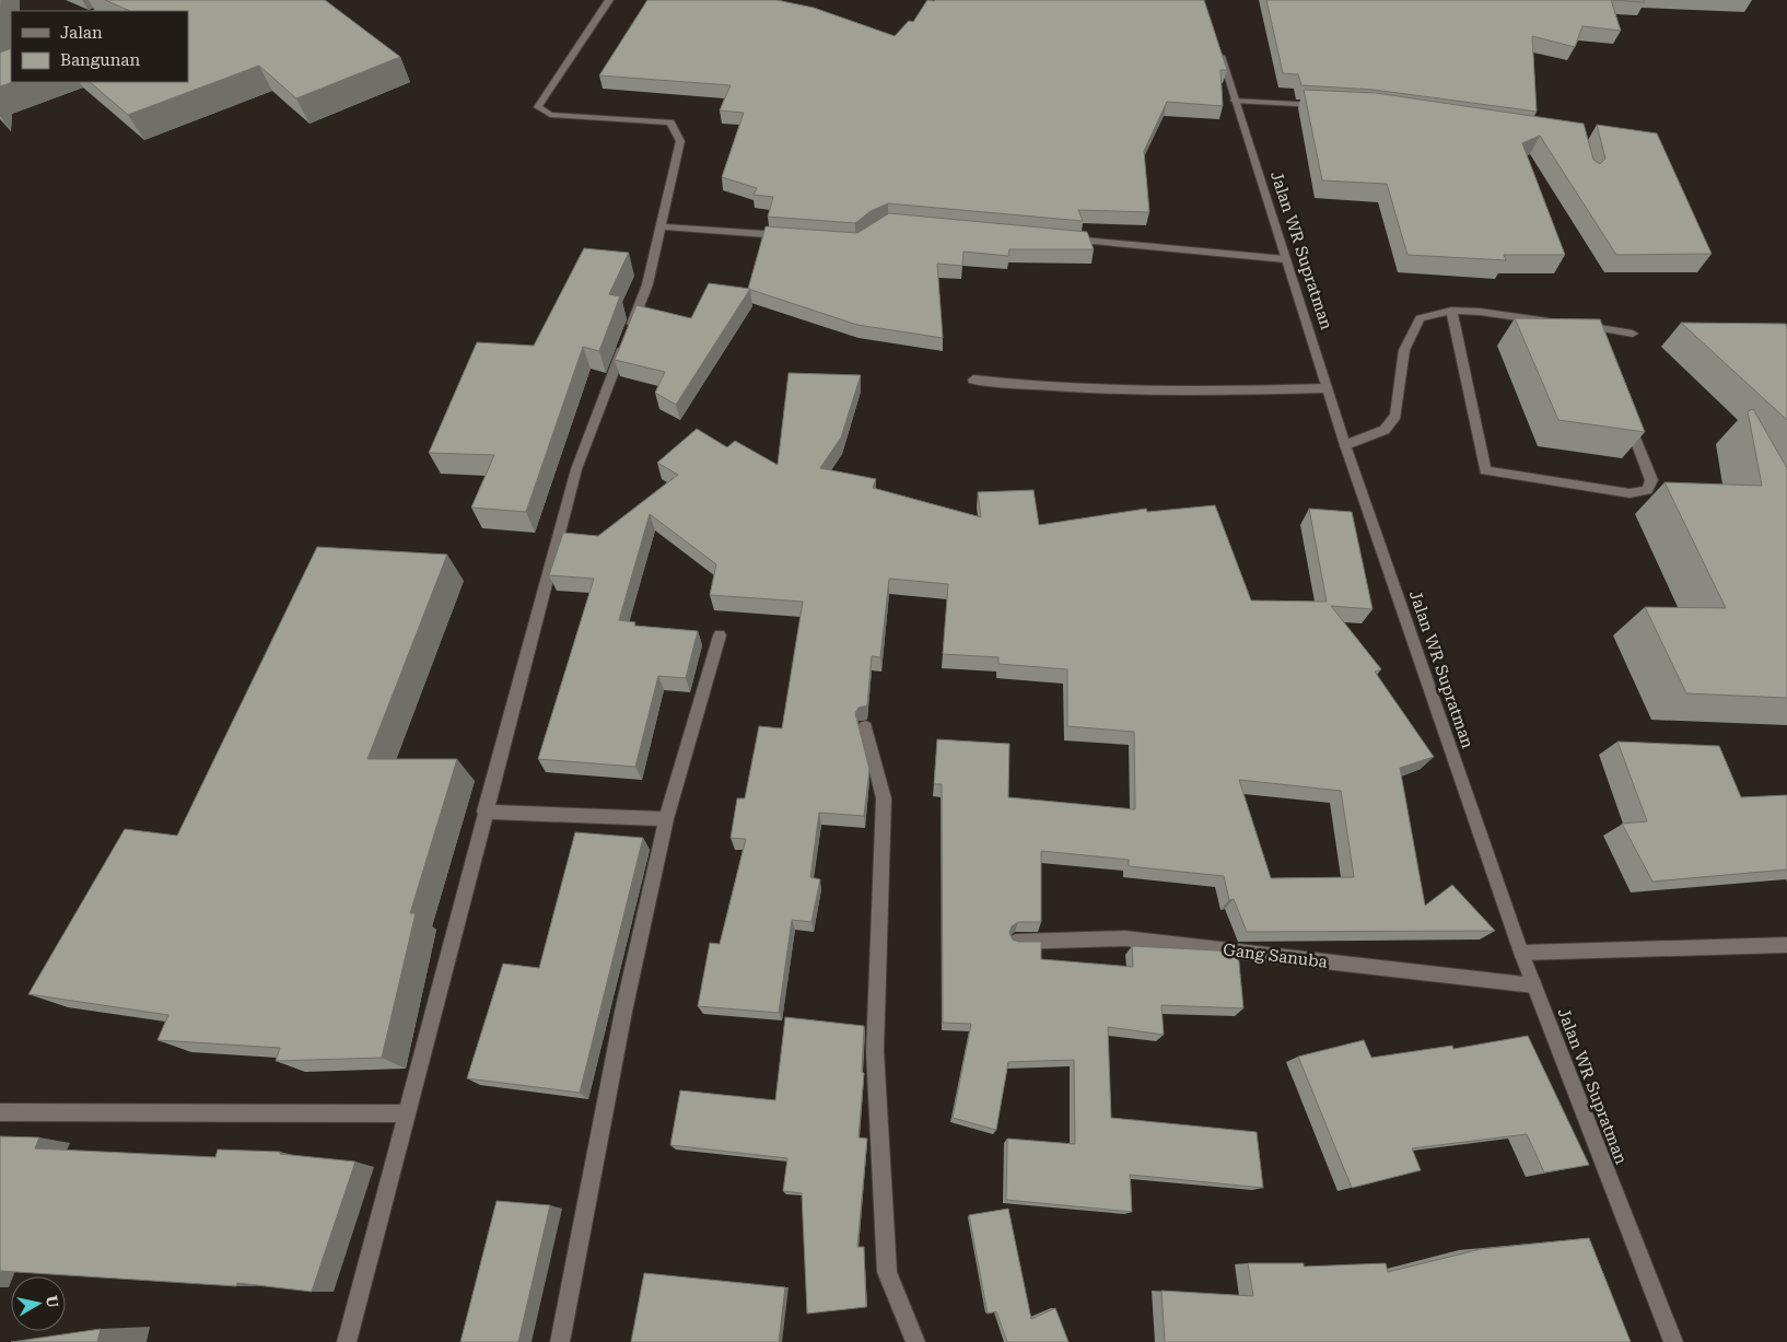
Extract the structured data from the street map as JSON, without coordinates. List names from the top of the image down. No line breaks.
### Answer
{"streets":{"street":["Jalan WR Supratman","Gang Sanuba"]},"crossings":[["Jalan WR Supratman","Gang Sanuba"]],"legend":["Jalan","Bangunan"],"north":"right"}
